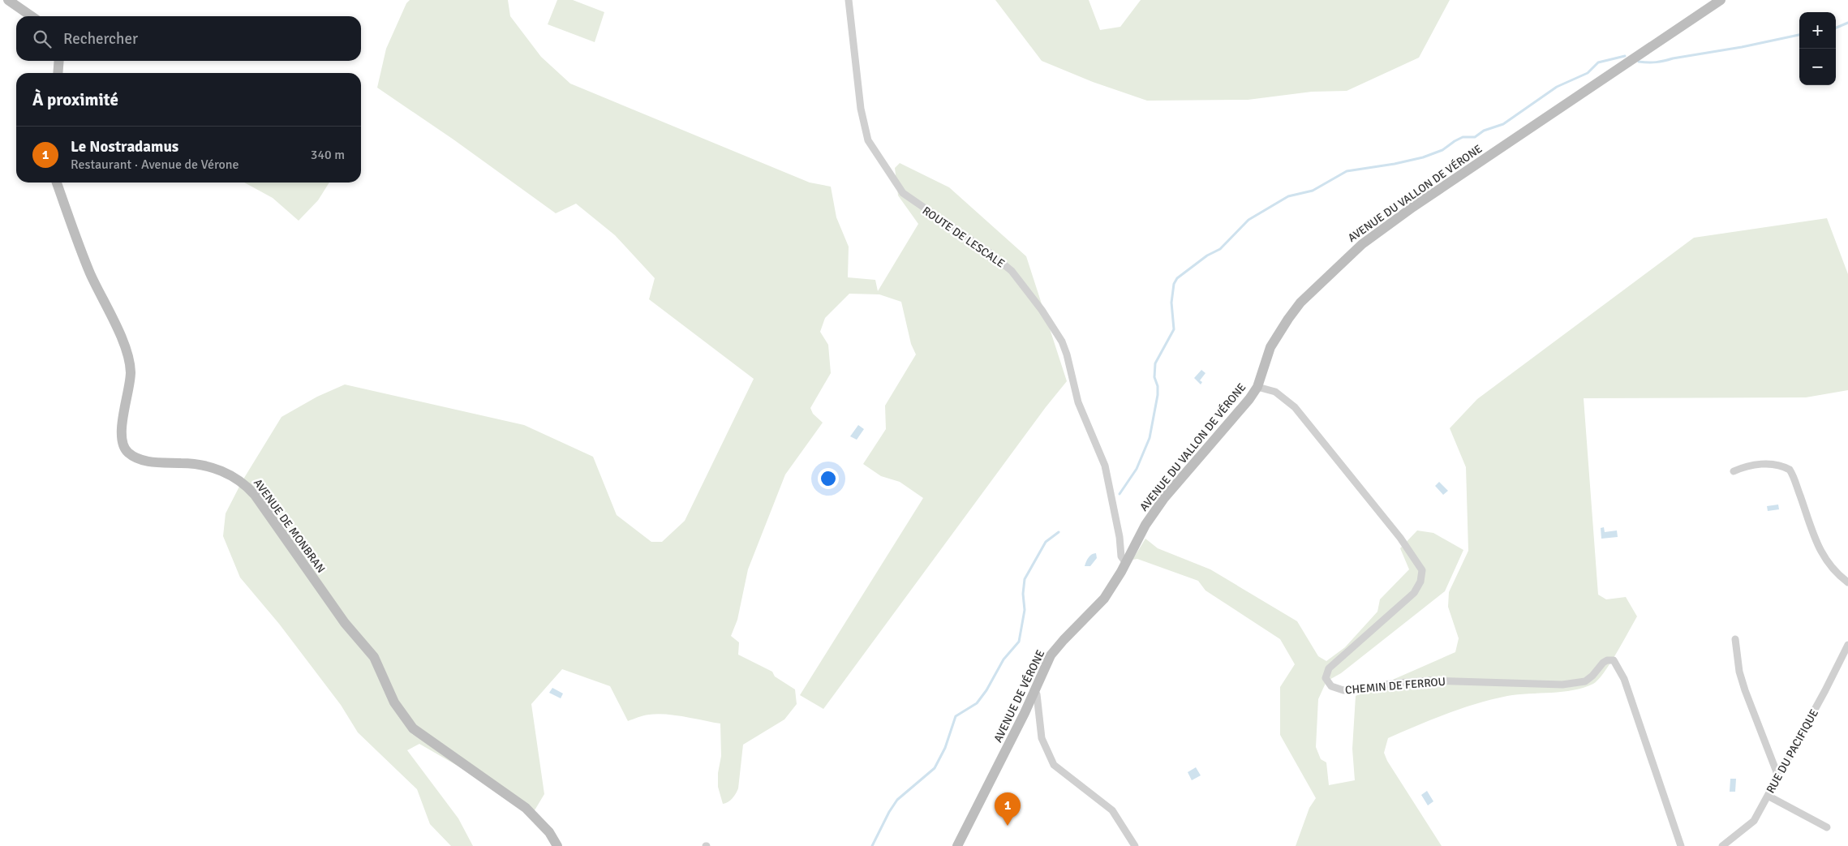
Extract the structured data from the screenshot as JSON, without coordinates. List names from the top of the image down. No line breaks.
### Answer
{"streets":{"main road":["AVENUE DU VALLON DE VÉRONE","AVENUE DE MONBRAN","AVENUE DE VÉRONE"],"street":["ROUTE DE LESCALE","CHEMIN DE FERROU","RUE DU PACIFIQUE"]},"crossings":[["AVENUE DU VALLON DE VÉRONE","CHEMIN DE FERROU"],["AVENUE DU VALLON DE VÉRONE","AVENUE DE VÉRONE"],["ROUTE DE LESCALE","AVENUE DE VÉRONE"]],"page":{"map_buttons":["+","−"],"search":"Rechercher","heading":"À proximité","list":[{"mark":"1","name":"Le Nostradamus","note":"Restaurant · Avenue de Vérone","value":"340 m"}],"pins":"1"}}
